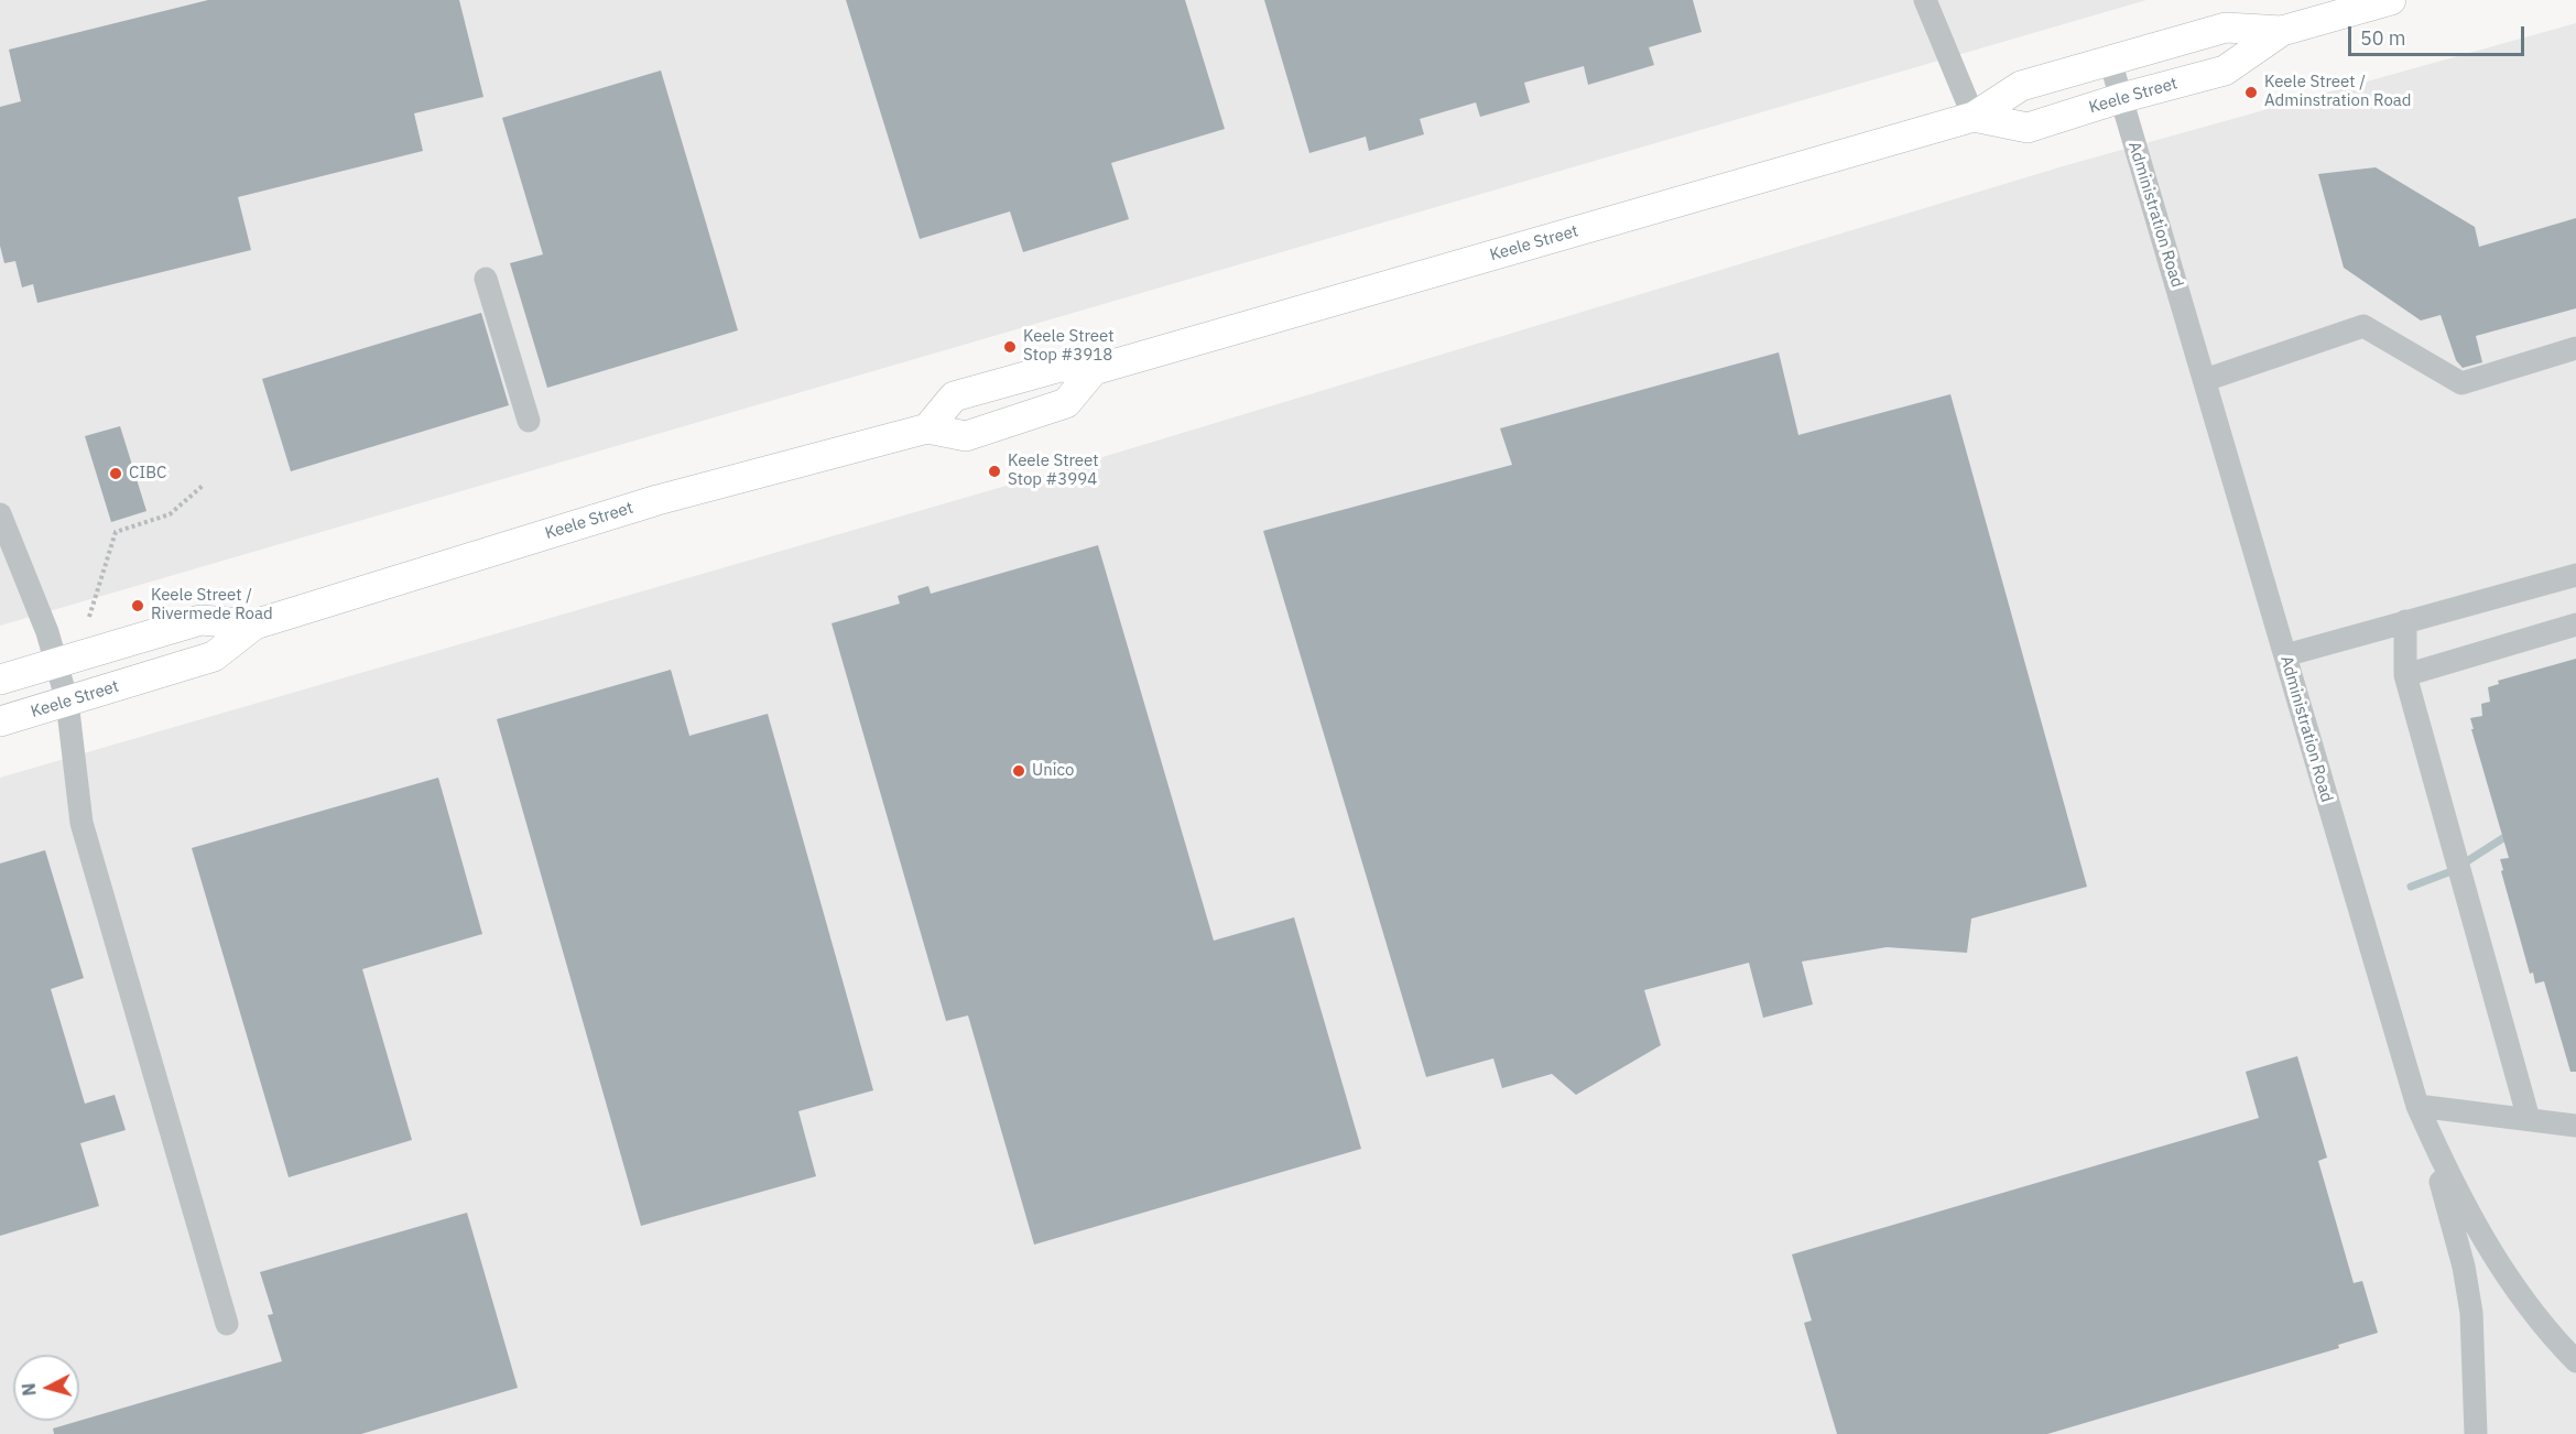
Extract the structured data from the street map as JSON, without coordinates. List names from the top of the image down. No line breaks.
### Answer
{"streets":{"main road":["Keele Street"],"street":["Administration Road"]},"crossings":[["Keele Street","Administration Road"]],"places":["Keele Street / Adminstration Road","Keele Street Stop #3918","Keele Street Stop #3994","CIBC","Keele Street / Rivermede Road","Unico"],"scale_bar":"50 m","north":"left"}
